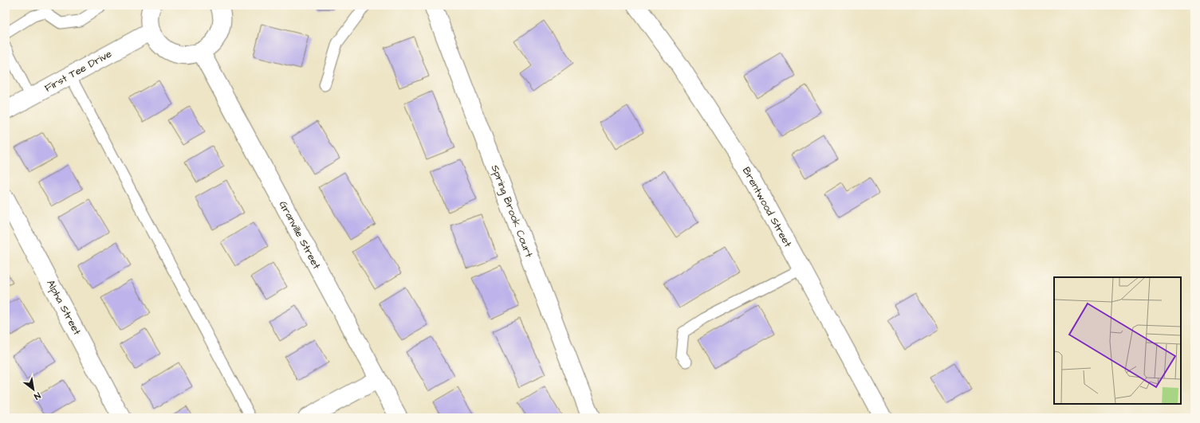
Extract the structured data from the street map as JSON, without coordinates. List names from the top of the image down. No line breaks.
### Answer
{"streets":{"street":["First Tee Drive","Brentwood Street","Spring Brook Court","Granville Street","Alpha Street"]},"north":"bottom right"}
